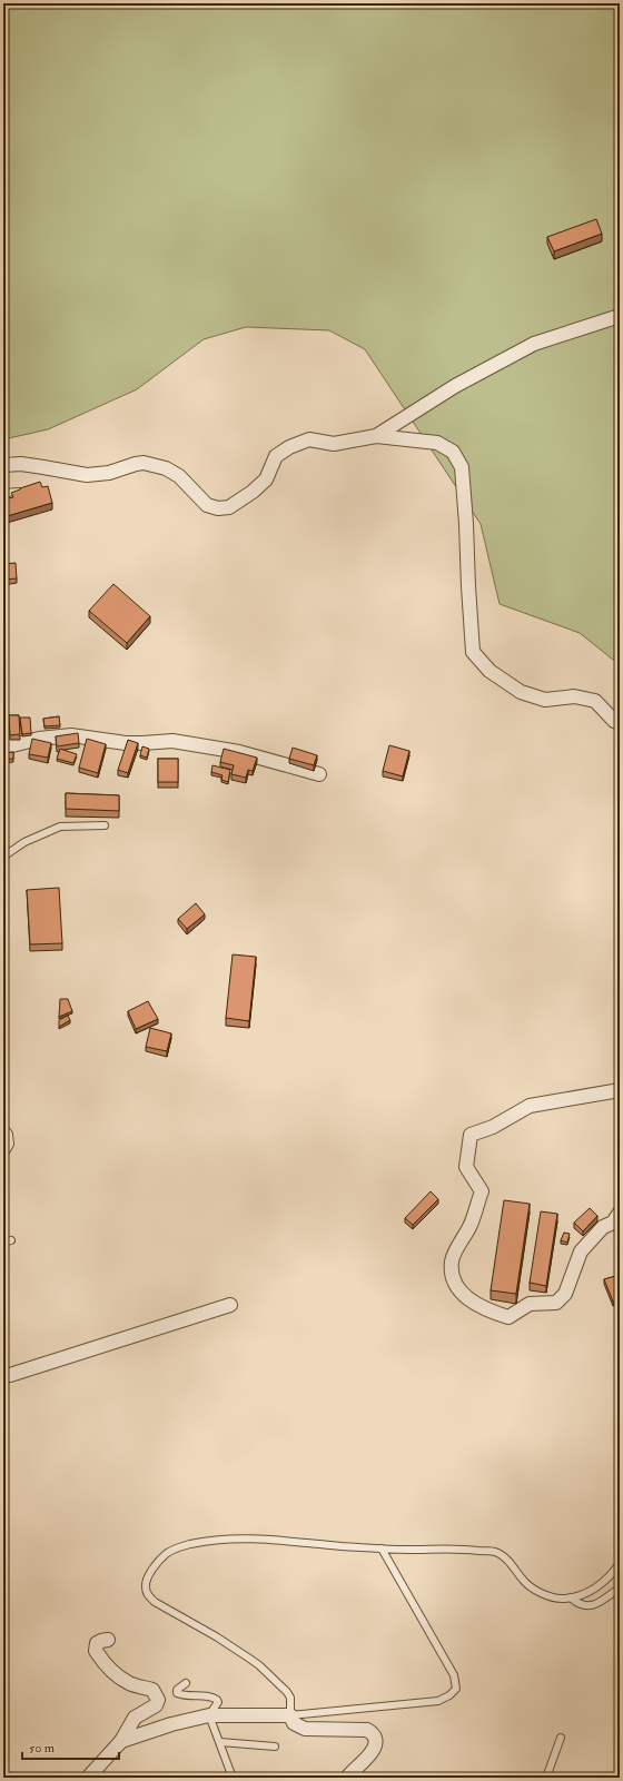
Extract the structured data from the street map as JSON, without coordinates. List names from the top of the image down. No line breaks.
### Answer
{"scale_bar":"50 m"}
